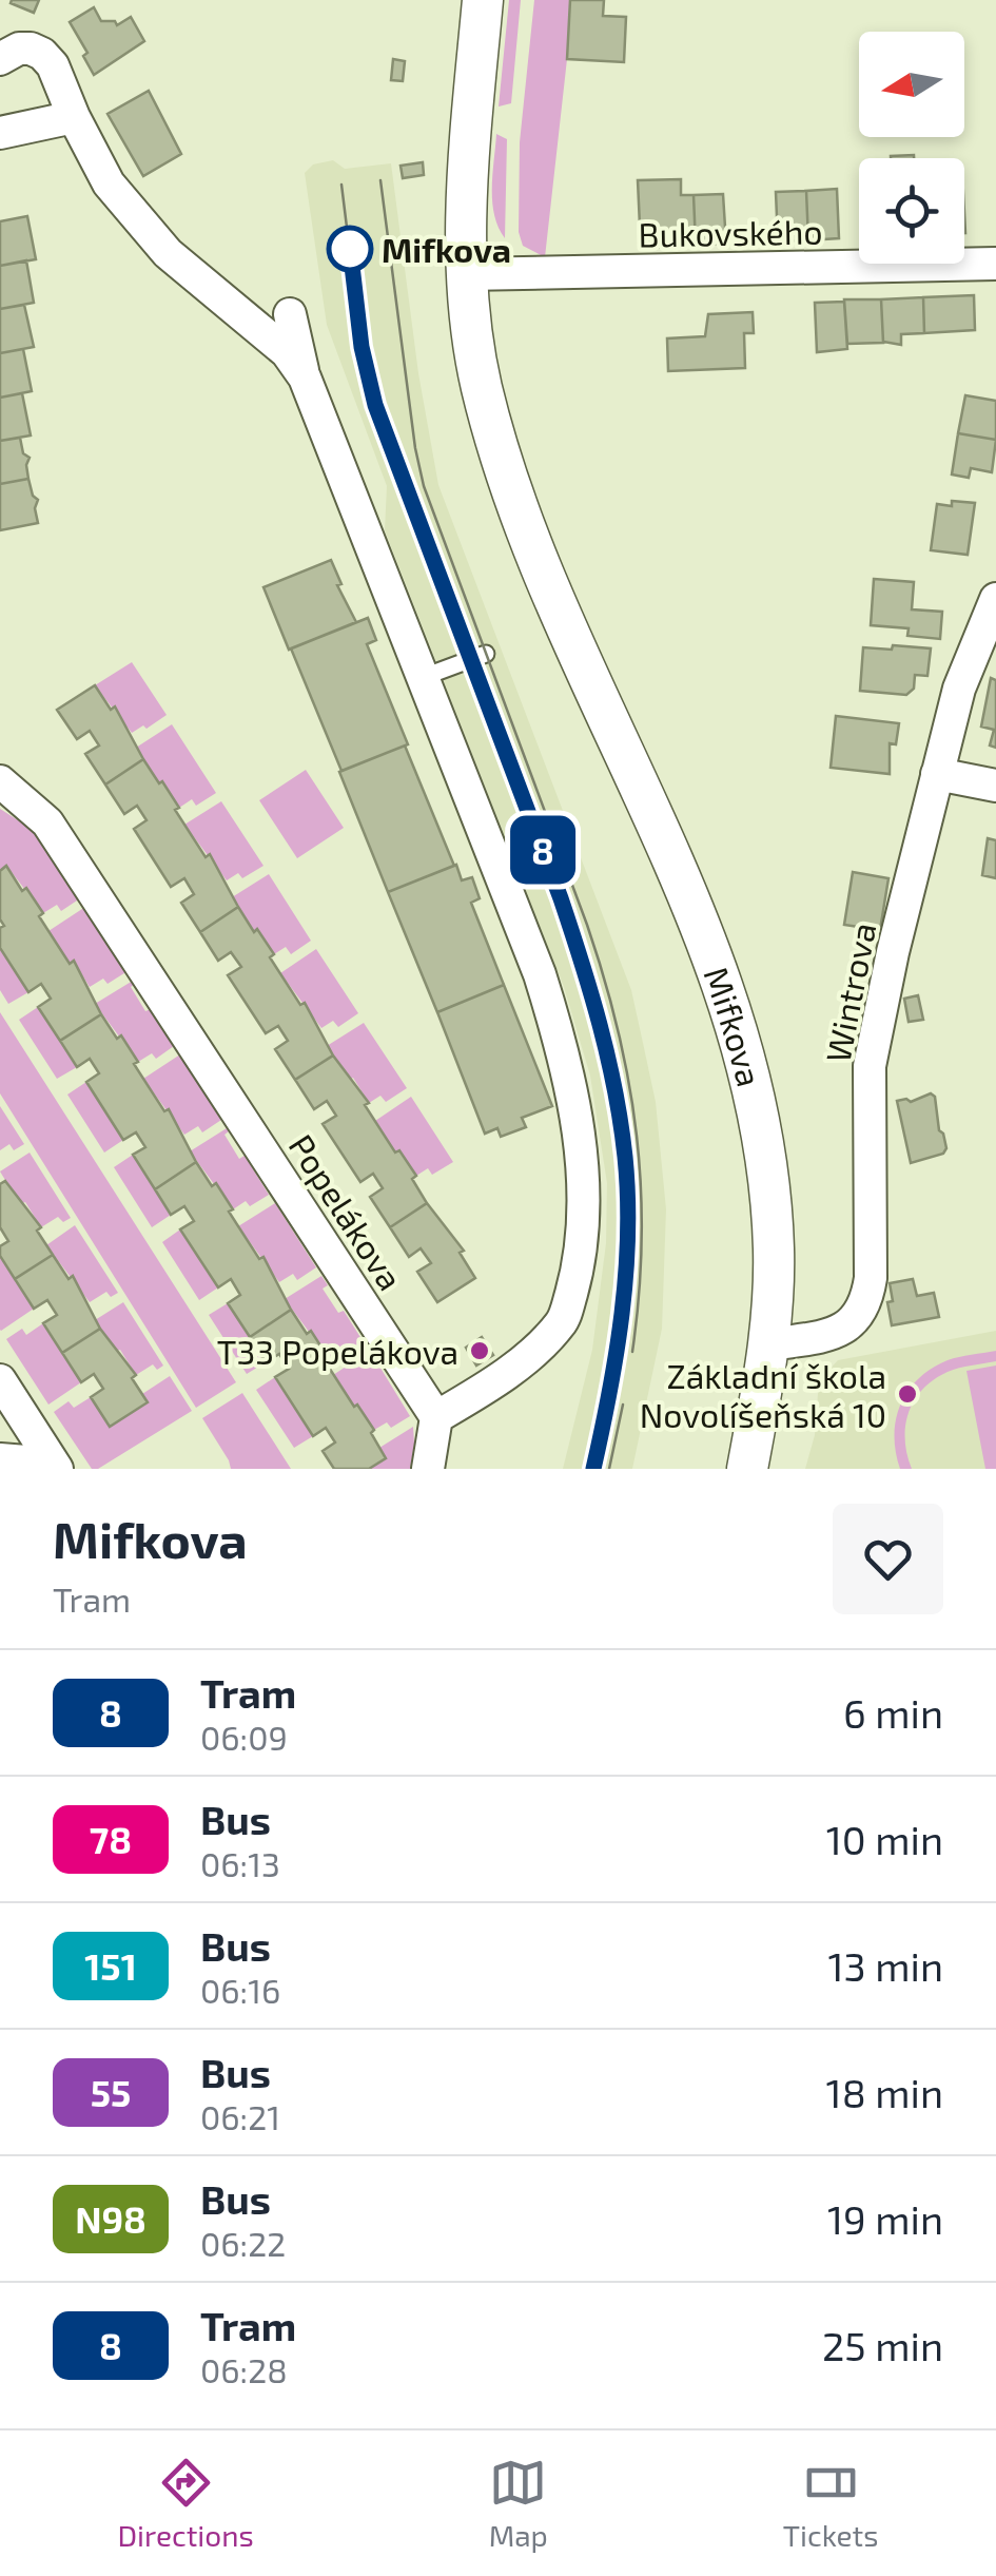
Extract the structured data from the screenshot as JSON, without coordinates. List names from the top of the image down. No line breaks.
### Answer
{"streets":{"street":["Bukovského","Wintrova","Mifkova","Popelákova"]},"crossings":[["Bukovského","Mifkova"],["Wintrova","Mifkova"]],"places":["Mifkova","T33 Popelákova","Základní škola Novolíšeňská 10"],"lines":["tram line 8"],"north":"left","page":{"on_map":"8","heading":["Mifkova","Tram"],"list":[{"mark":"8","name":"Tram","note":"06:09","value":"6 min"},{"mark":"78","name":"Bus","note":"06:13","value":"10 min"},{"mark":"151","name":"Bus","note":"06:16","value":"13 min"},{"mark":"55","name":"Bus","note":"06:21","value":"18 min"},{"mark":"N98","name":"Bus","note":"06:22","value":"19 min"},{"mark":"8","name":"Tram","note":"06:28","value":"25 min"}],"tabs":["Directions","Map","Tickets"]}}
